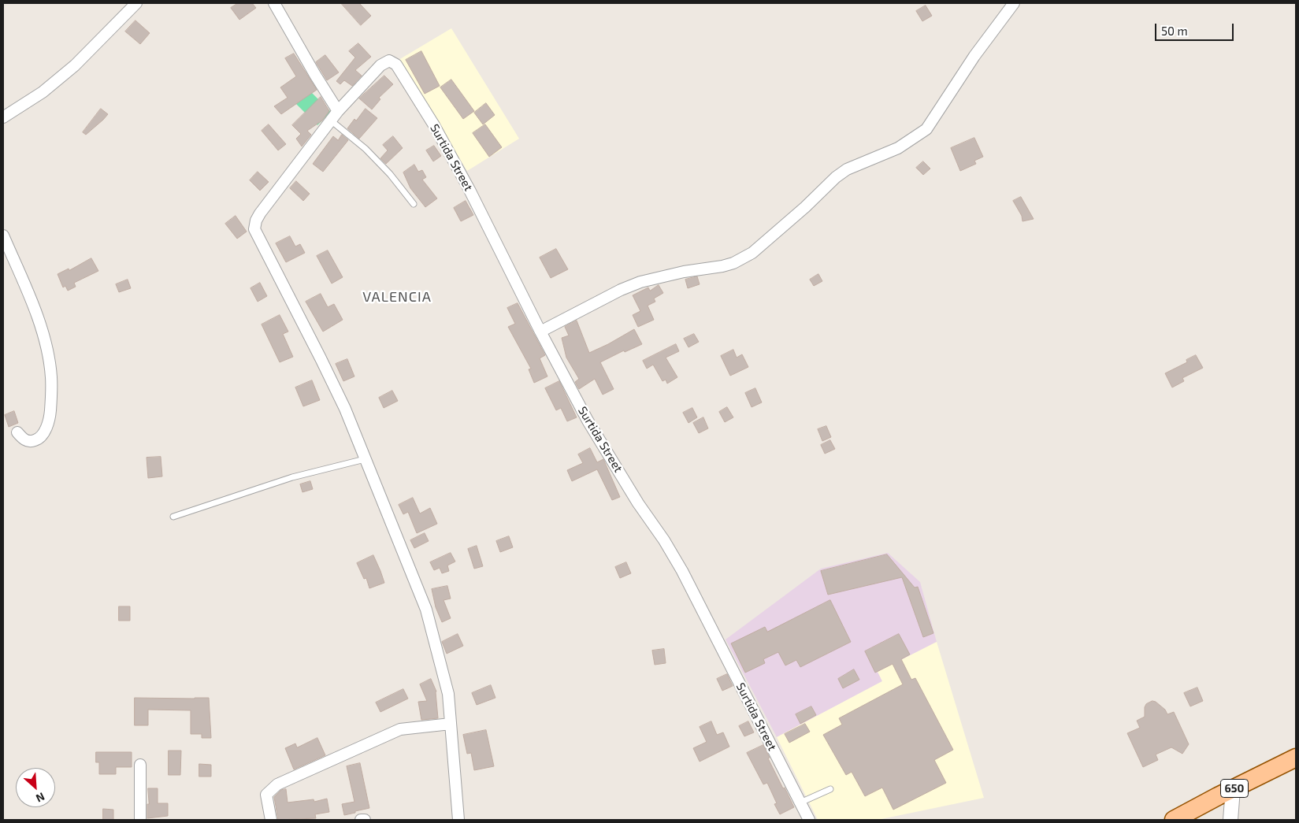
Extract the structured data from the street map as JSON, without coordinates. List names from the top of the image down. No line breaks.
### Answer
{"streets":{"main road":["650"],"street":["Surtida Street"]},"districts":["VALENCIA"],"scale_bar":"50 m","north":"bottom right"}
